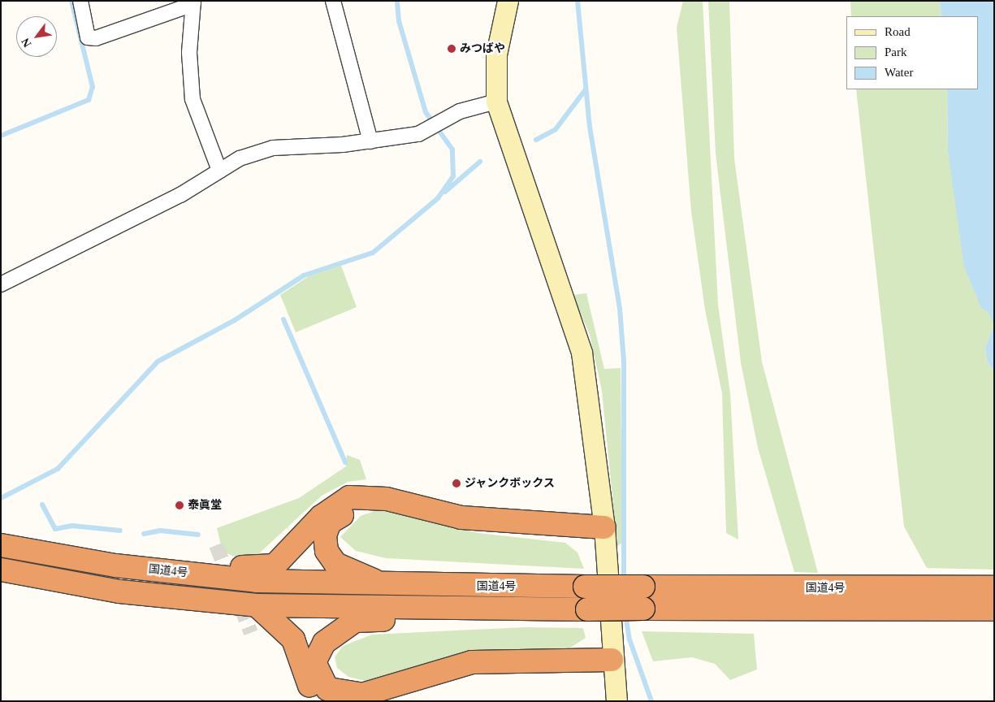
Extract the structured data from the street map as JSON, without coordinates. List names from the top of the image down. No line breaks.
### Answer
{"streets":{"highway":["国道4号"]},"places":["みつばや","ジャンクボックス","泰眞堂"],"legend":["Road","Park","Water"],"north":"bottom left"}
